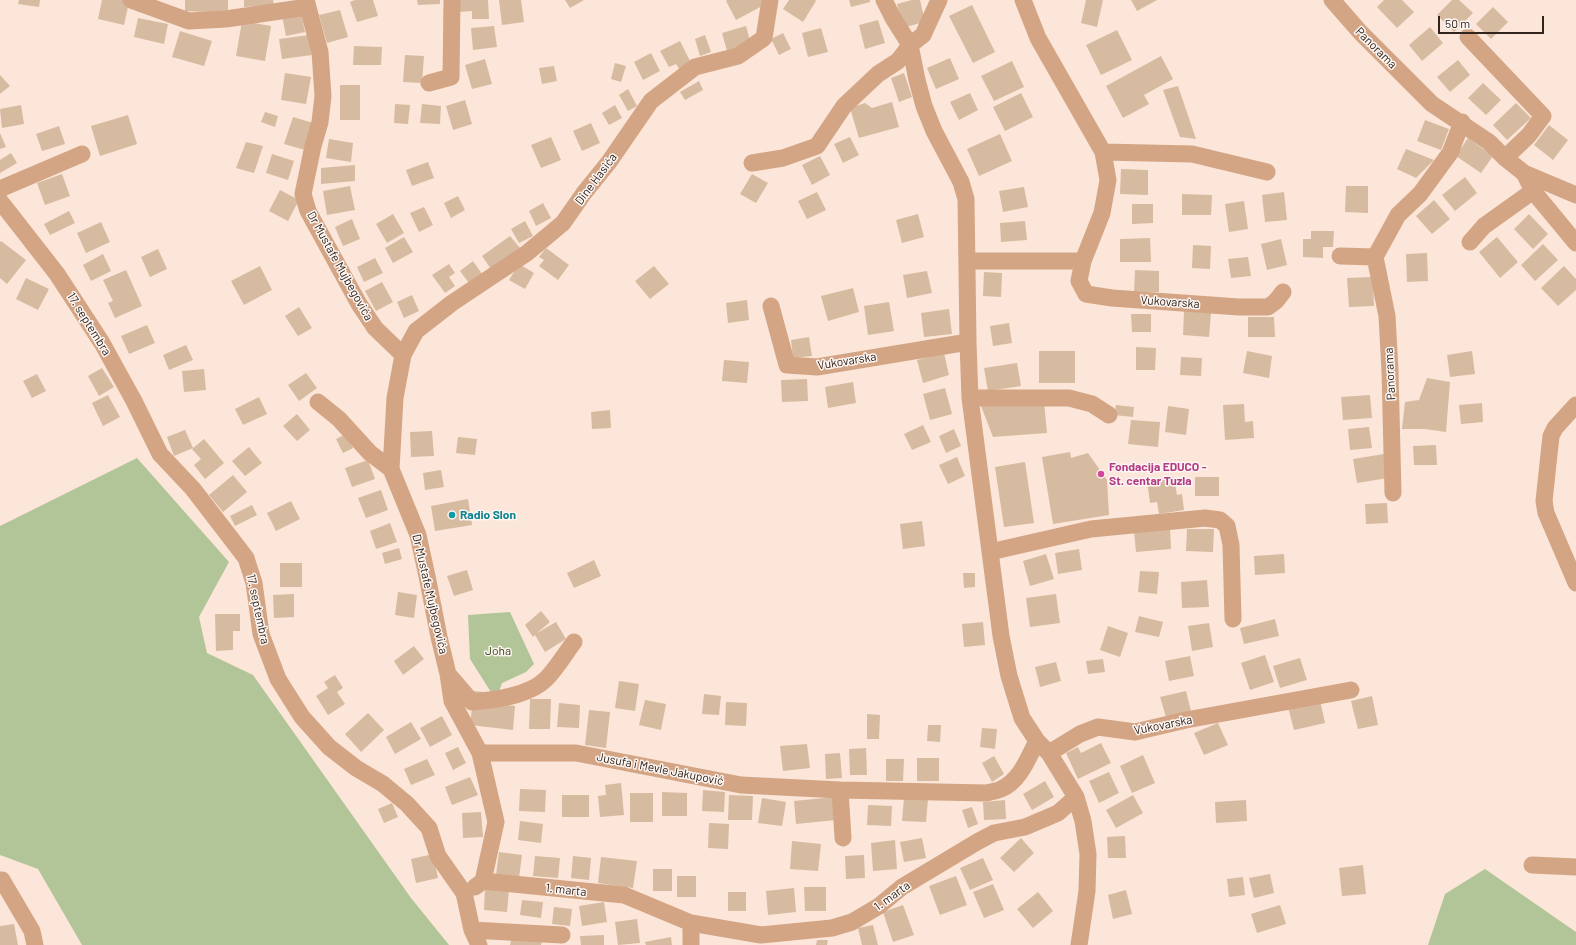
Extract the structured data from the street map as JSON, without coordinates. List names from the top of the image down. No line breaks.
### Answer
{"streets":{"street":["Panorama","Dine Hasića","Dr Mustafe Mujbegovića","Vukovarska","17. septembra","Jusufa i Mevle Jakupović","1. marta"]},"crossings":[["Dine Hasića","Dr Mustafe Mujbegovića"],["Dr Mustafe Mujbegovića","Jusufa i Mevle Jakupović"],["Dr Mustafe Mujbegovića","1. marta"]],"parks":["Joha"],"places":["Fondacija EDUCO - St. centar Tuzla","Radio Slon"],"scale_bar":"50 m"}
